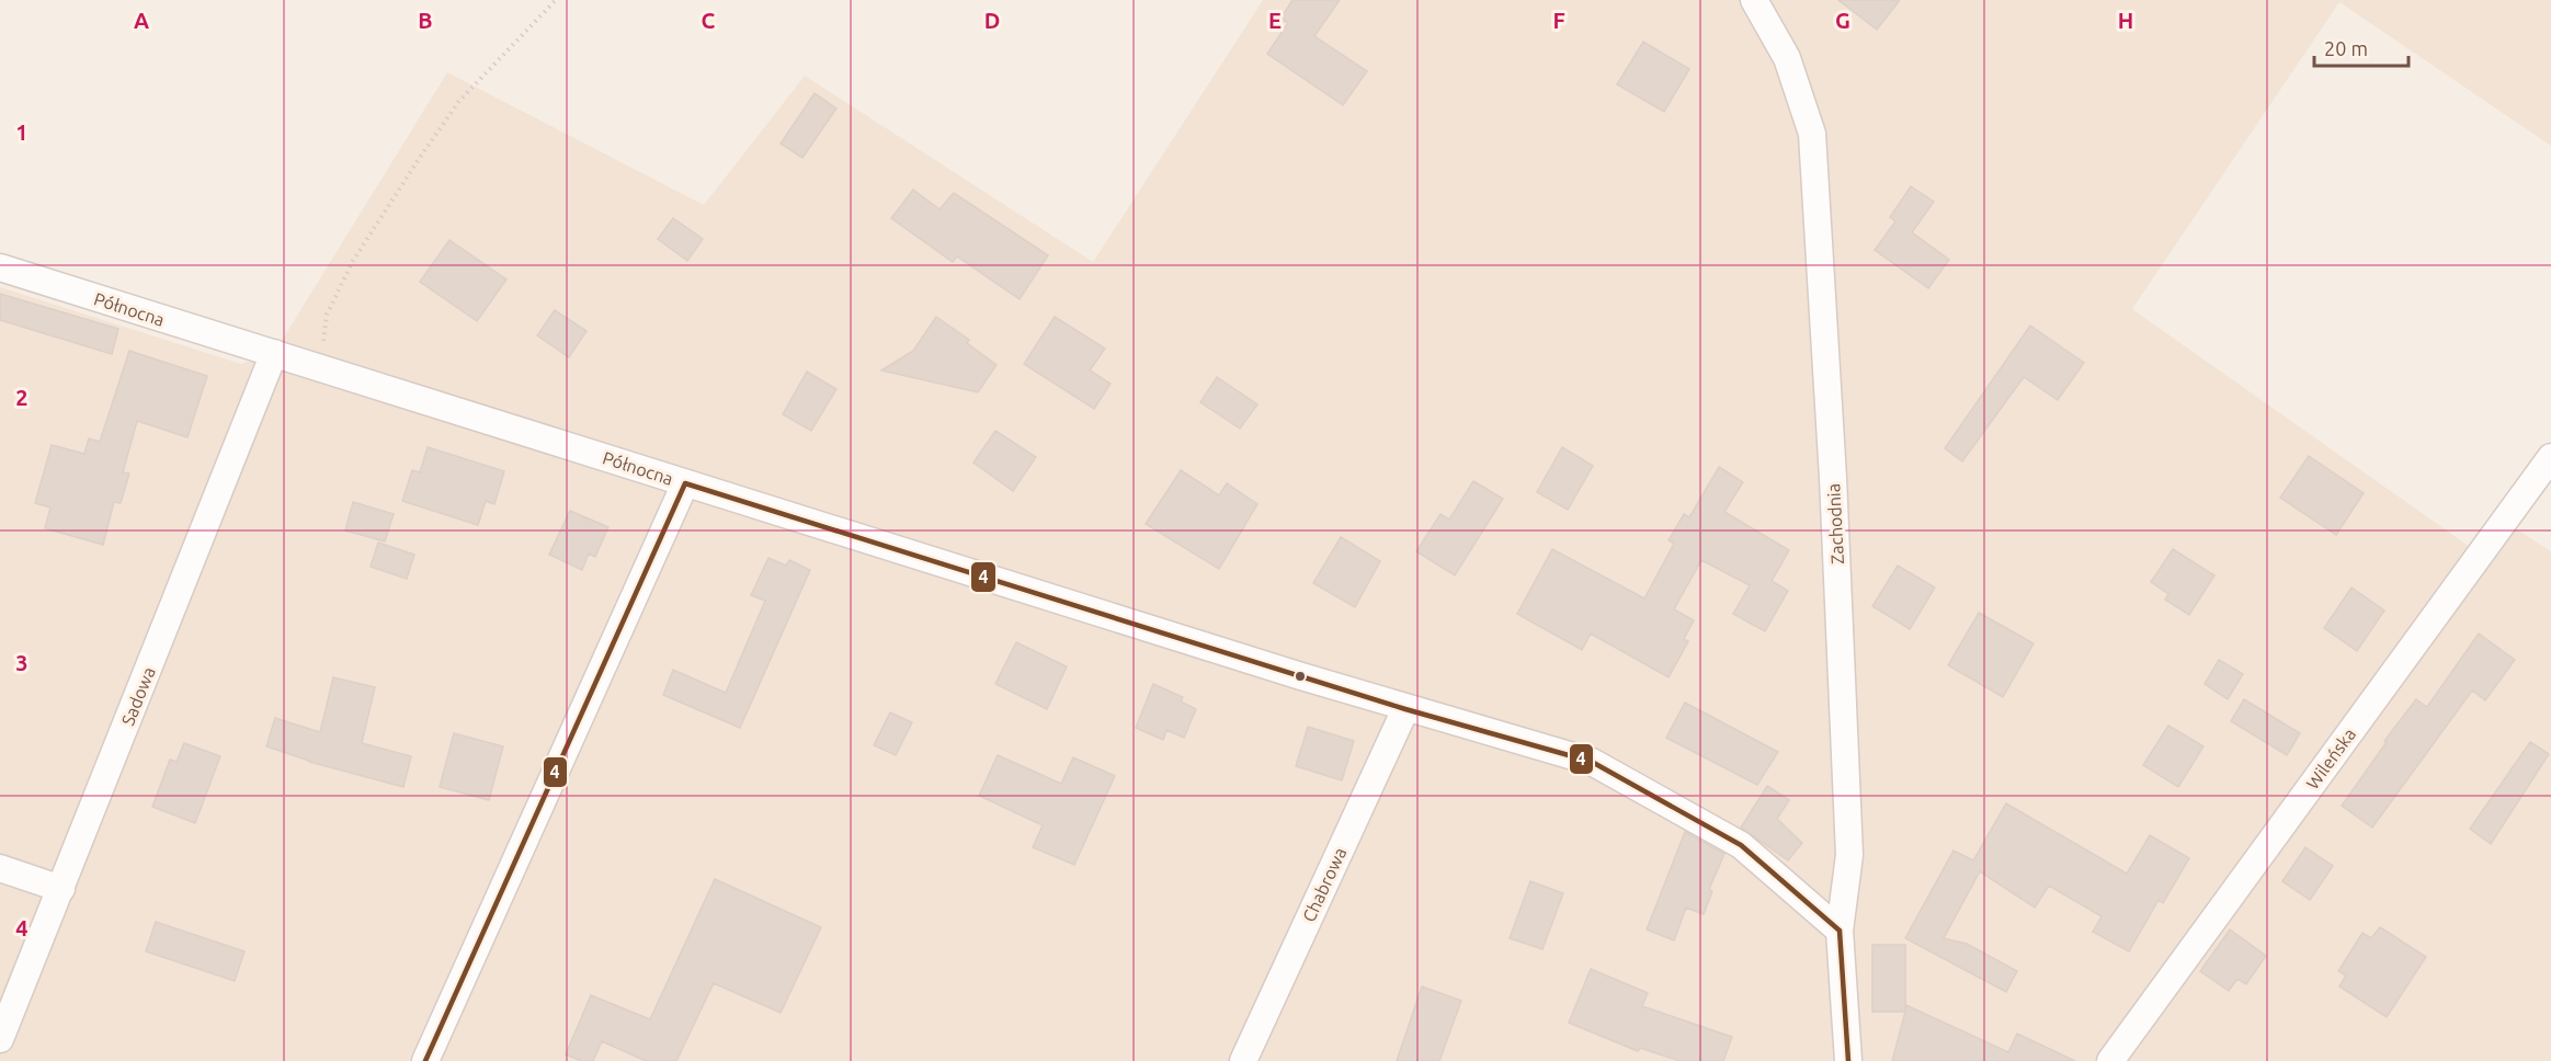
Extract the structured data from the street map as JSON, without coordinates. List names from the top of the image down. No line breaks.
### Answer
{"streets":{"street":["Północna","Zachodnia","Sadowa","Wileńska","Chabrowa"]},"crossings":[["Północna","Zachodnia"],["Północna","Sadowa"],["Północna","Chabrowa"]],"lines":["transit line 4"],"scale_bar":"20 m","grid":{"columns":["A","B","C","D","E","F","G","H"],"rows":["1","2","3","4"]}}
